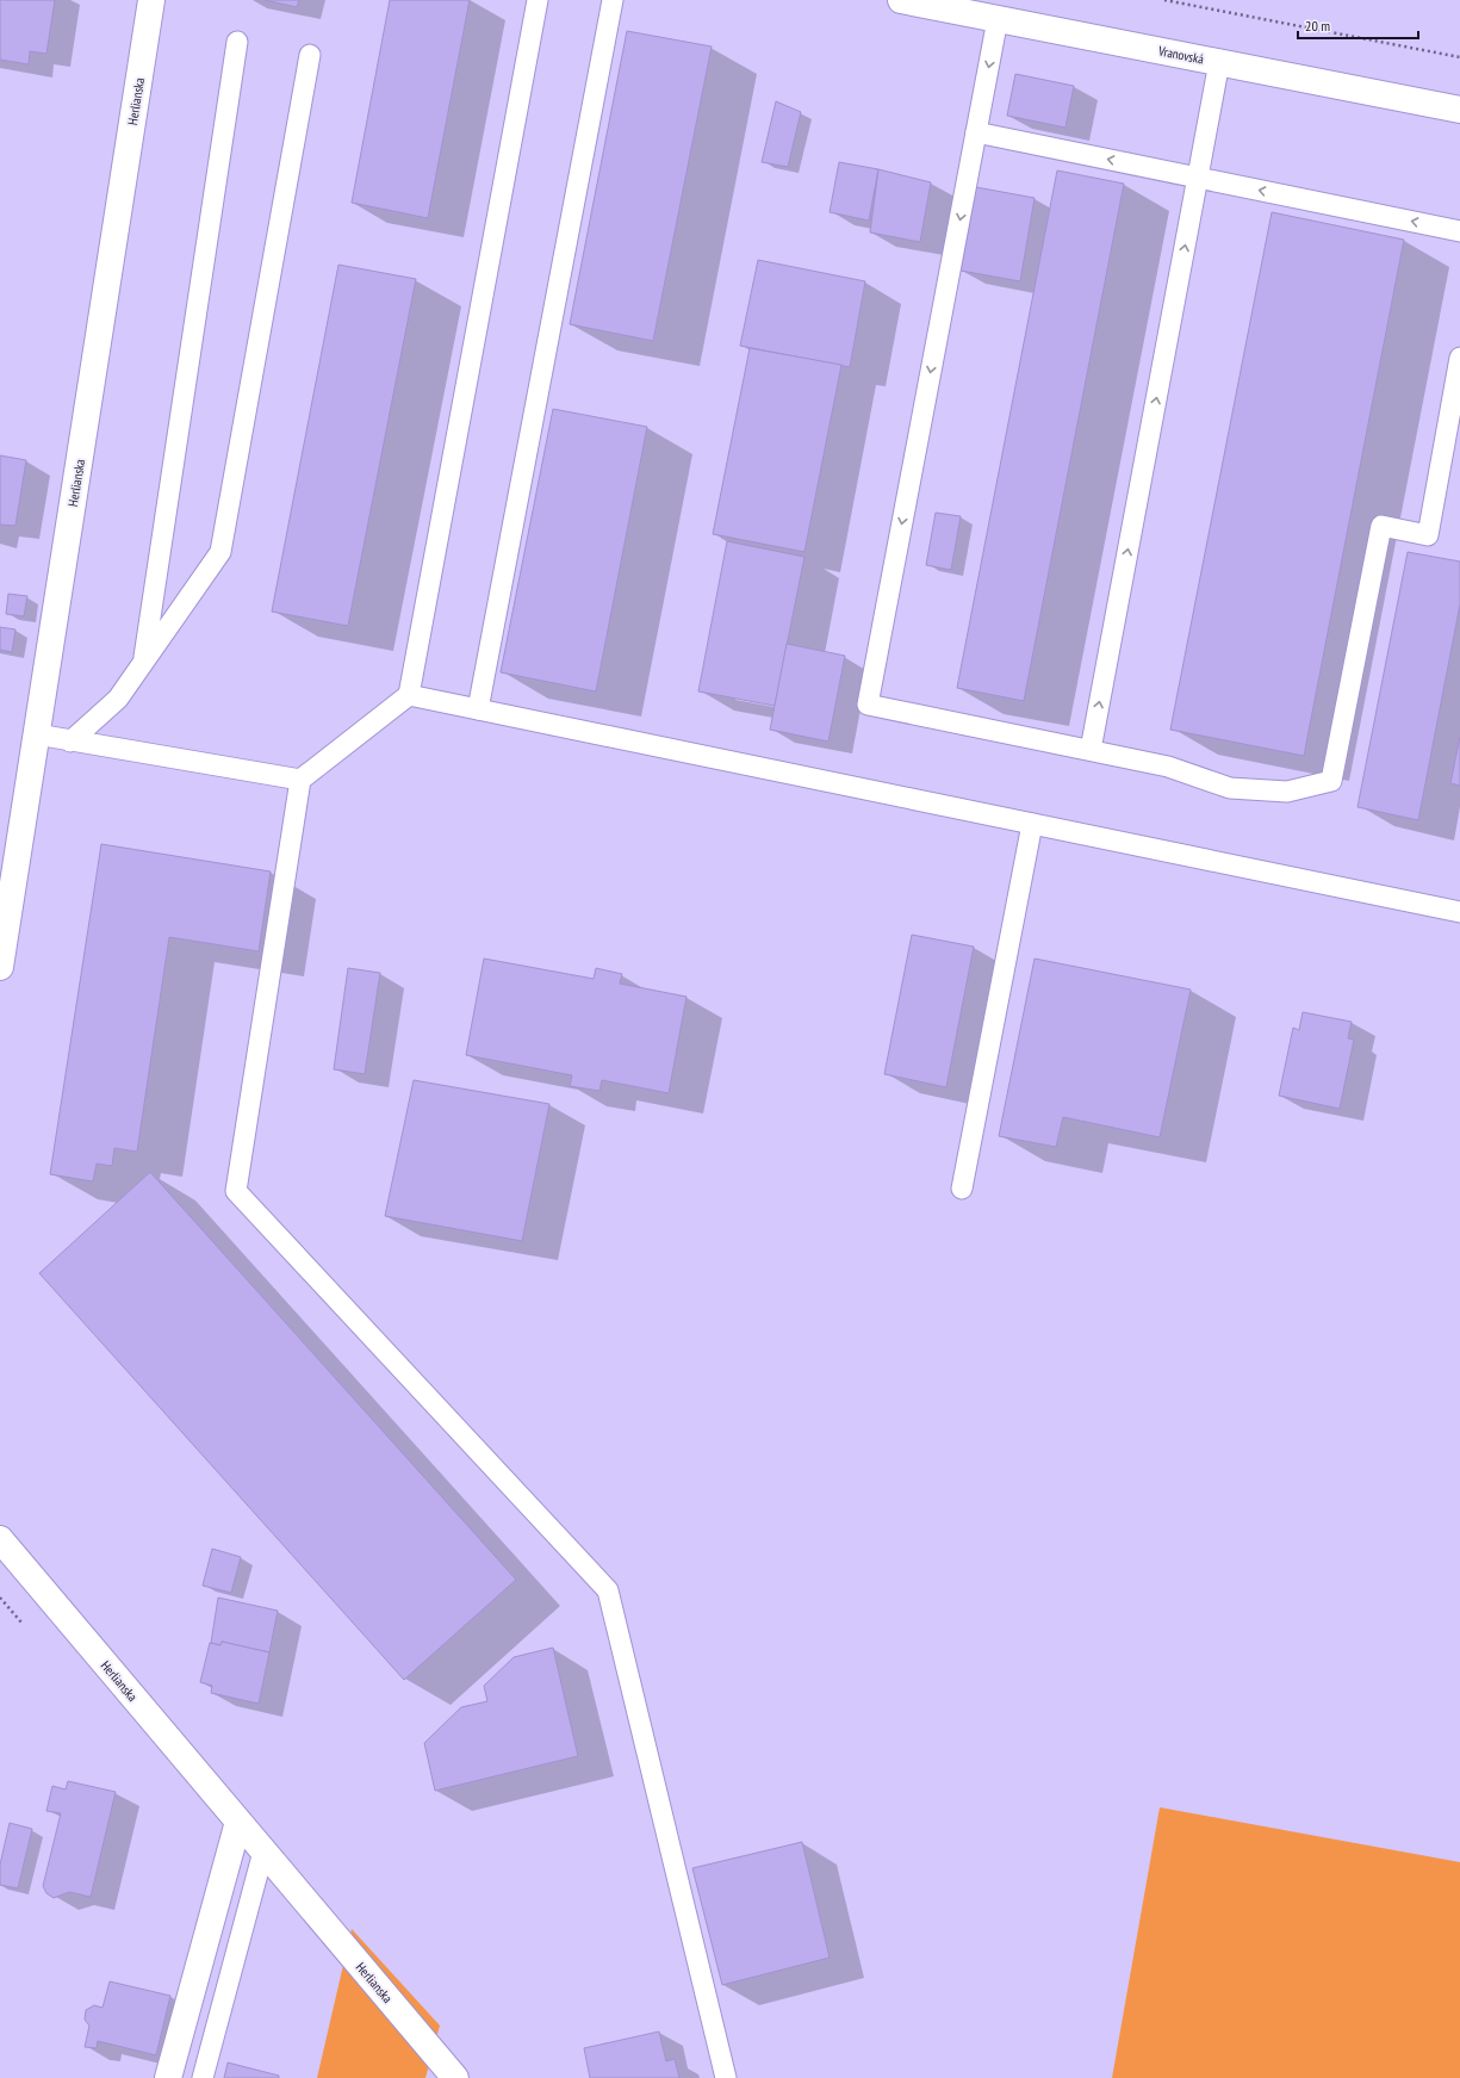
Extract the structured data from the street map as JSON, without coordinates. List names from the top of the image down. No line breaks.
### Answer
{"streets":{"street":["Vranovská","Herlianska"]},"scale_bar":"20 m"}
